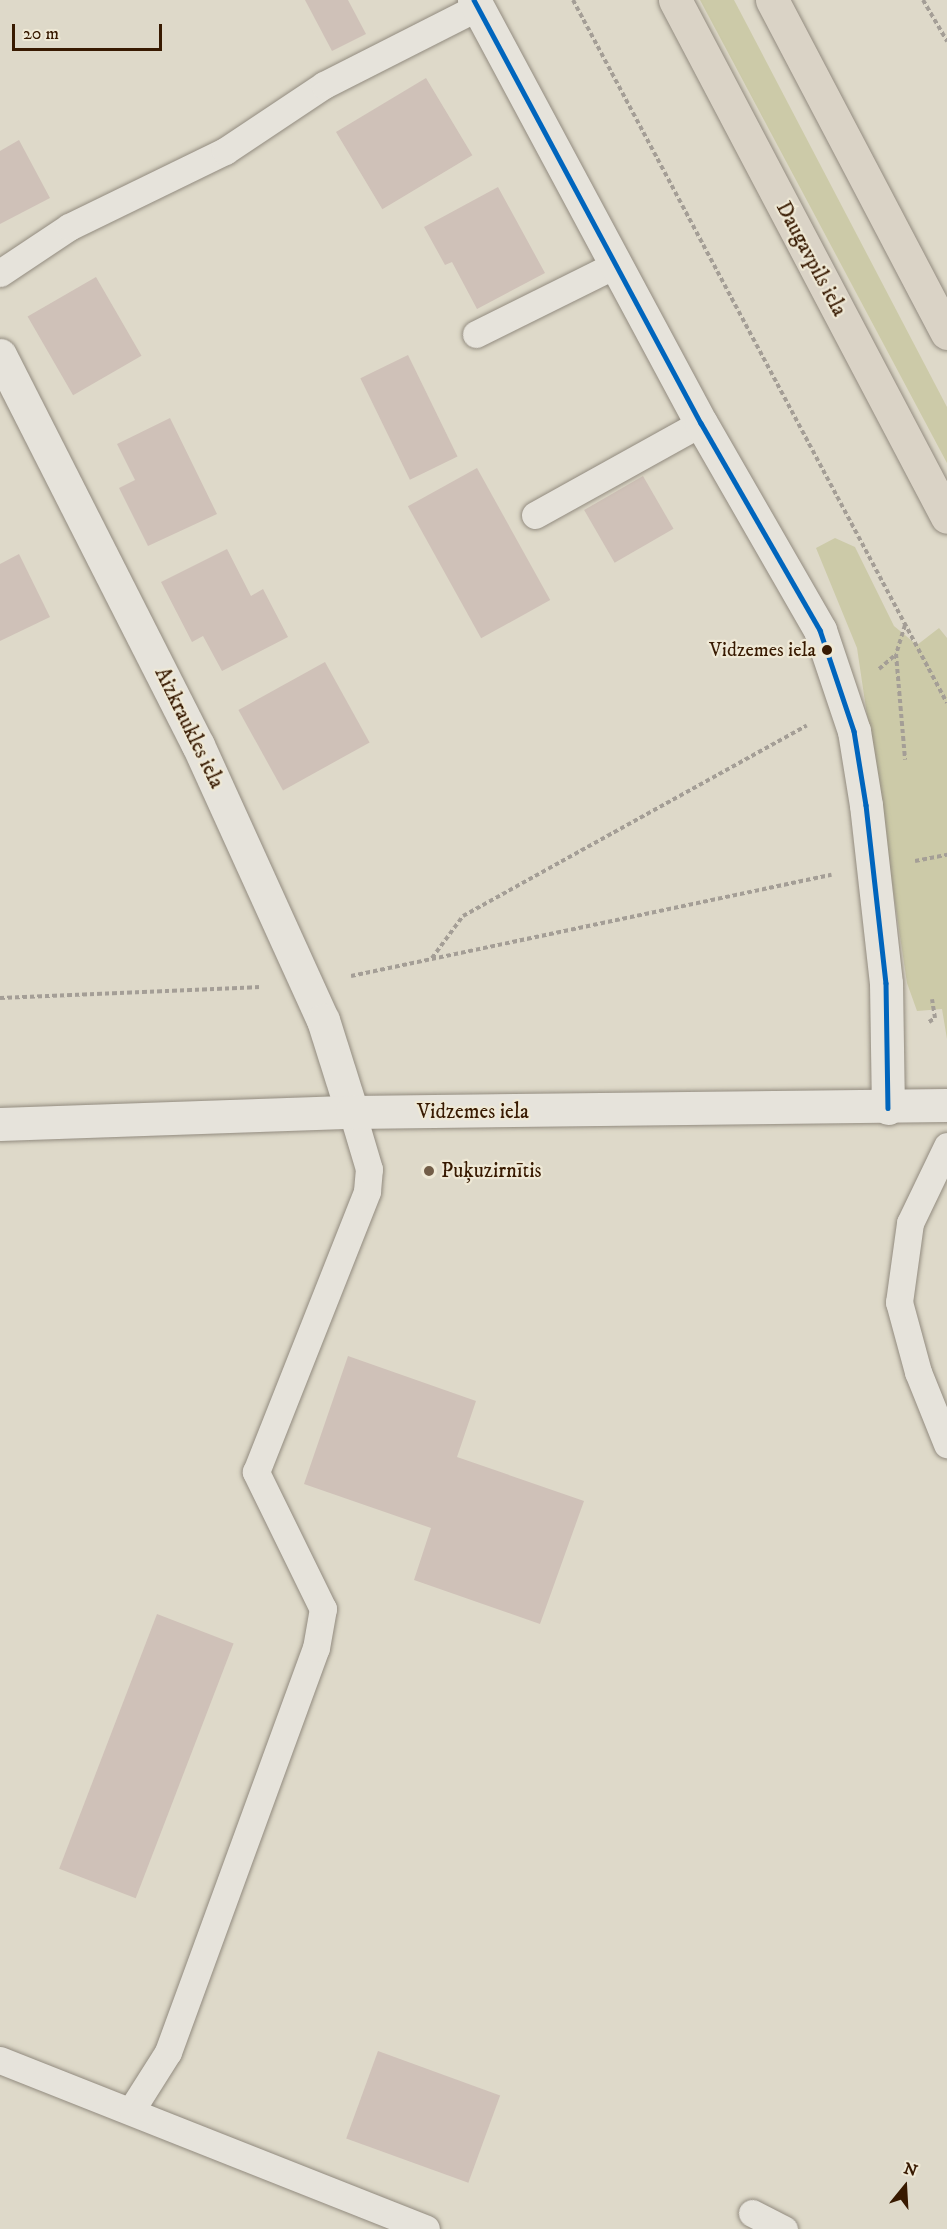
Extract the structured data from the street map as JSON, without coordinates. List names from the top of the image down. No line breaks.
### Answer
{"streets":{"highway":["Daugavpils iela"],"street":["Aizkraukles iela","Vidzemes iela"]},"crossings":[["Aizkraukles iela","Vidzemes iela"]],"places":["Vidzemes iela","Puķuzirnītis"],"scale_bar":"20 m","north":"top"}
